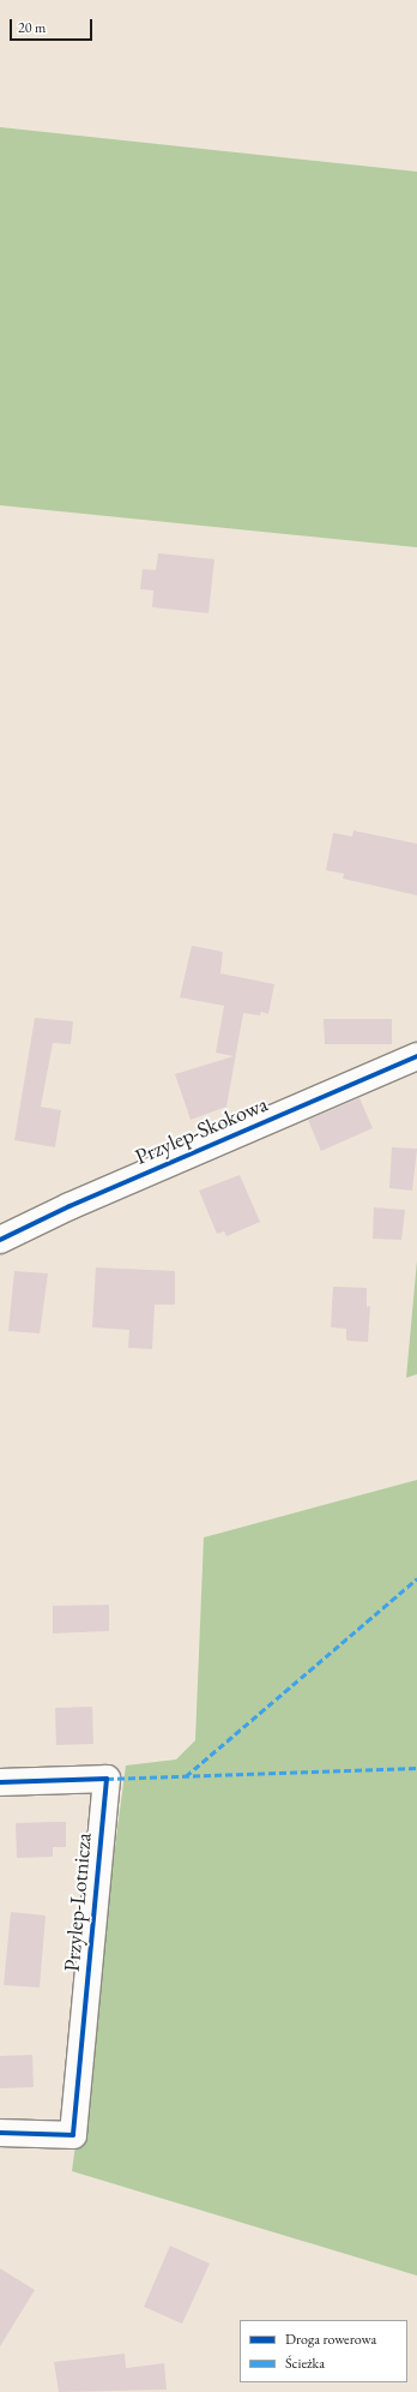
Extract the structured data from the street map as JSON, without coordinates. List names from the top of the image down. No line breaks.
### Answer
{"streets":{"street":["Przylep-Skokowa","Przylep-Lotnicza"]},"legend":["Droga rowerowa","Ścieżka"],"scale_bar":"20 m"}
